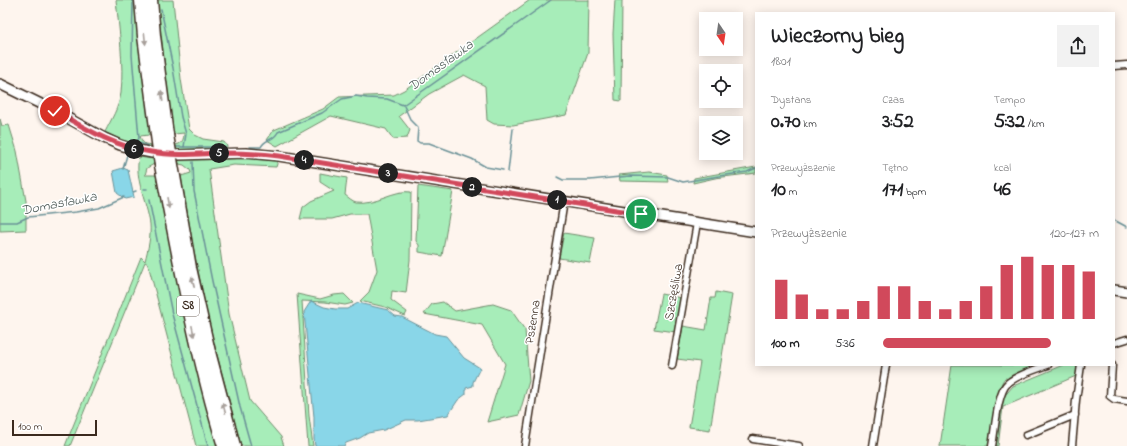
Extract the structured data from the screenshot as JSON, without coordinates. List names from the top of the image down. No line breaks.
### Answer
{"streets":{"highway":["S8"],"street":["Szczęśliwa","Pszenna"]},"water":["Domasławka"],"scale_bar":"100 m","north":"bottom","page":{"heading":["Wieczorny bieg","18:01"],"stats":[["Dystans","0.70 km"],["Czas","3:52"],["Tempo","5:32 /km"],["Przewyższenie","10 m"],["Tętno","171 bpm"],["kcal","46"]],"pins":["6","5","4","3","2","1"],"chart":["Przewyższenie","120–127 m"],"list":[{"name":"100 m","note":"5:36"}],"scale":"100 m"}}
